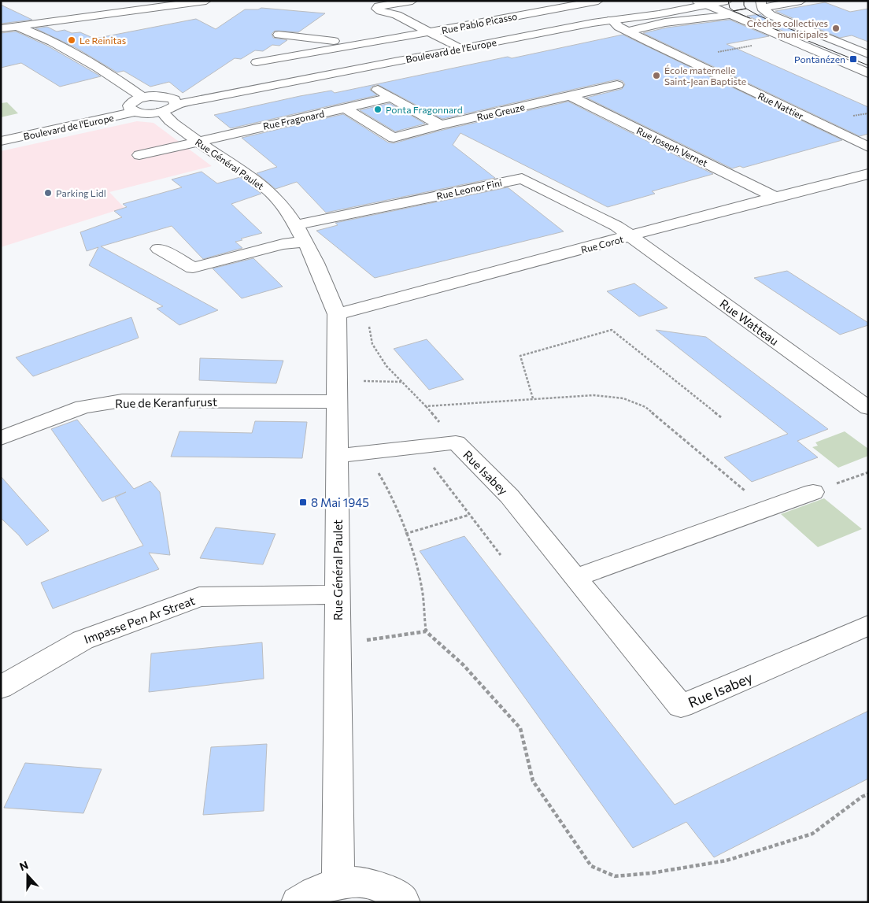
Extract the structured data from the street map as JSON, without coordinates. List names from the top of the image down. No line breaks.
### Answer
{"streets":{"street":["Rue Pablo Picasso","Boulevard de l'Europe","Rue Nattier","Rue Greuze","Rue Fragonard","Rue Joseph Vernet","Rue Général Paulet","Rue Leonor Fini","Rue Corot","Rue Watteau","Rue de Keranfurust","Rue Isabey","Impasse Pen Ar Streat"]},"crossings":[["Boulevard de l'Europe","Rue Nattier"],["Rue Greuze","Rue Fragonard"],["Rue Greuze","Rue Joseph Vernet"],["Rue Fragonard","Rue Général Paulet"],["Rue Joseph Vernet","Rue Corot"],["Rue Général Paulet","Rue Leonor Fini"],["Rue Général Paulet","Rue Corot"],["Rue Général Paulet","Rue de Keranfurust"],["Rue Général Paulet","Rue Isabey"],["Rue Général Paulet","Impasse Pen Ar Streat"],["Rue Leonor Fini","Rue Corot"],["Rue Leonor Fini","Rue Watteau"],["Rue Corot","Rue Watteau"]],"places":{"other":["Crèches collectives municipales","Le Reinitas","École maternelle Saint-Jean Baptiste","Ponta Fragonnard","Parking Lidl"],"transit":["Pontanézen","8 Mai 1945"]},"north":"top"}
